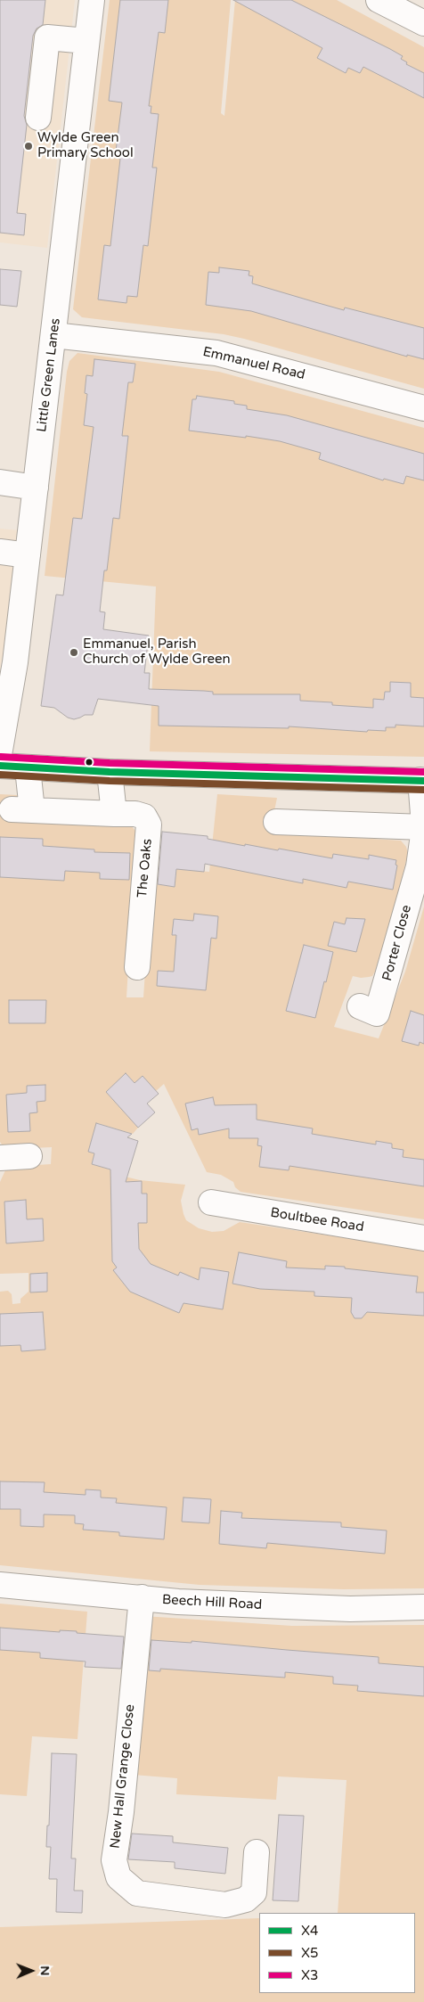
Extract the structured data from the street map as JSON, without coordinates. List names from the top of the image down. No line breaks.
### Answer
{"streets":{"street":["Emmanuel Road","Little Green Lanes","The Oaks","Porter Close","Boultbee Road","Beech Hill Road","New Hall Grange Close"]},"crossings":[["Emmanuel Road","Little Green Lanes"],["Beech Hill Road","New Hall Grange Close"]],"places":["Wylde Green Primary School","Emmanuel, Parish Church of Wylde Green"],"lines":["transit line X3","transit line X4","transit line X5"],"legend":["X4","X5","X3"],"north":"right"}
